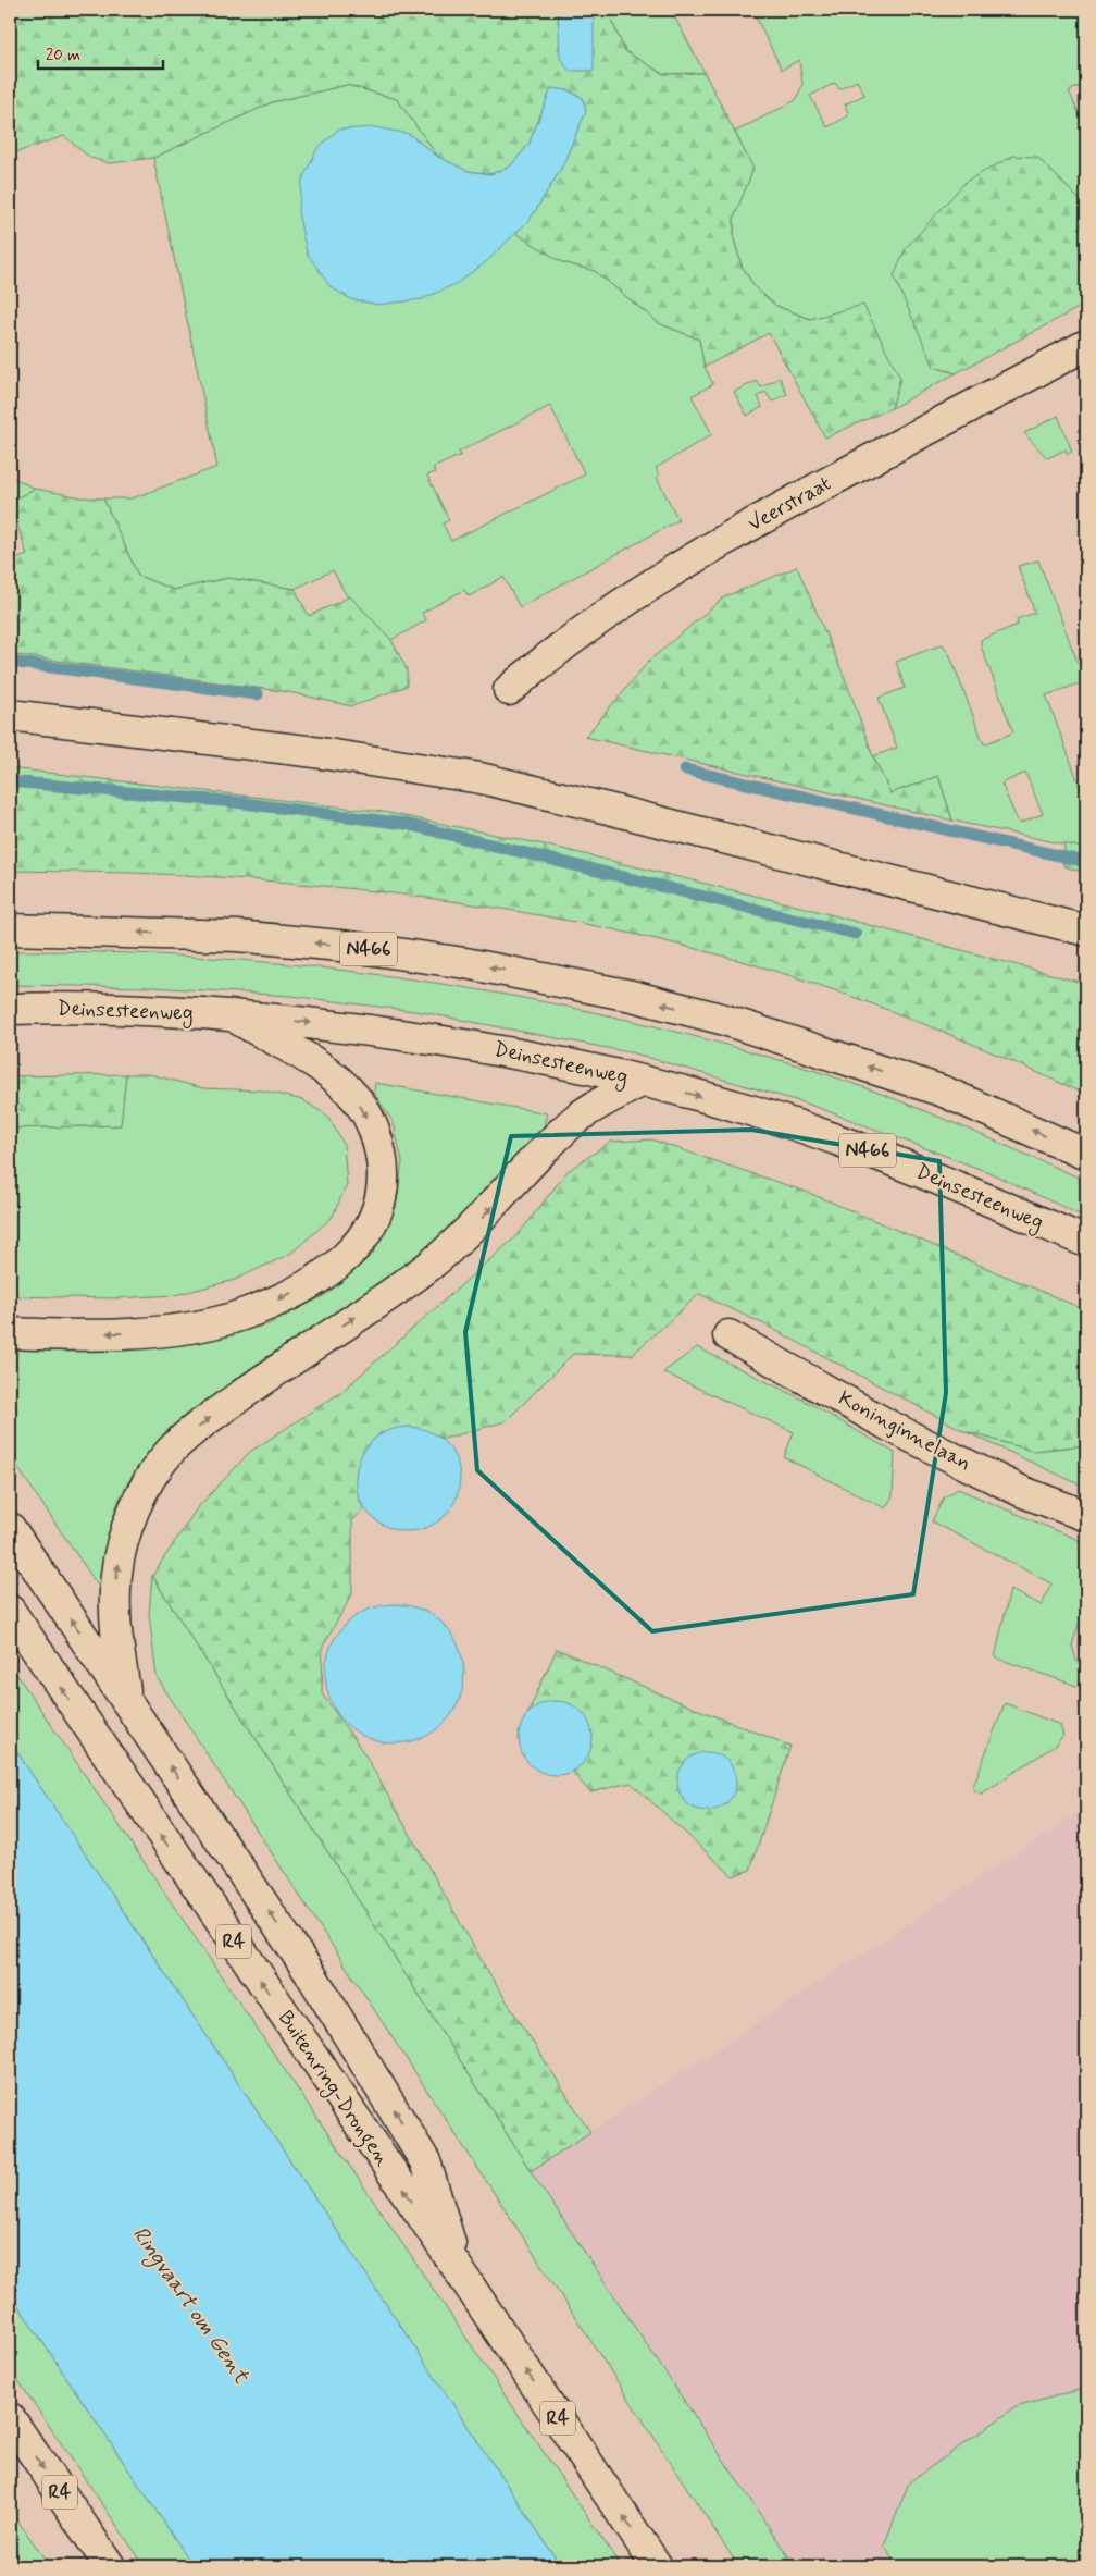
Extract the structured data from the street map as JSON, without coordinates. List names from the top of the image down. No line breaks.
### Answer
{"streets":{"main road":["Veerstraat","N466","Deinsesteenweg","Koninginnelaan","R4","Buitenring-Drongen"]},"water":["Ringvaart om Gent"],"scale_bar":"20 m"}
